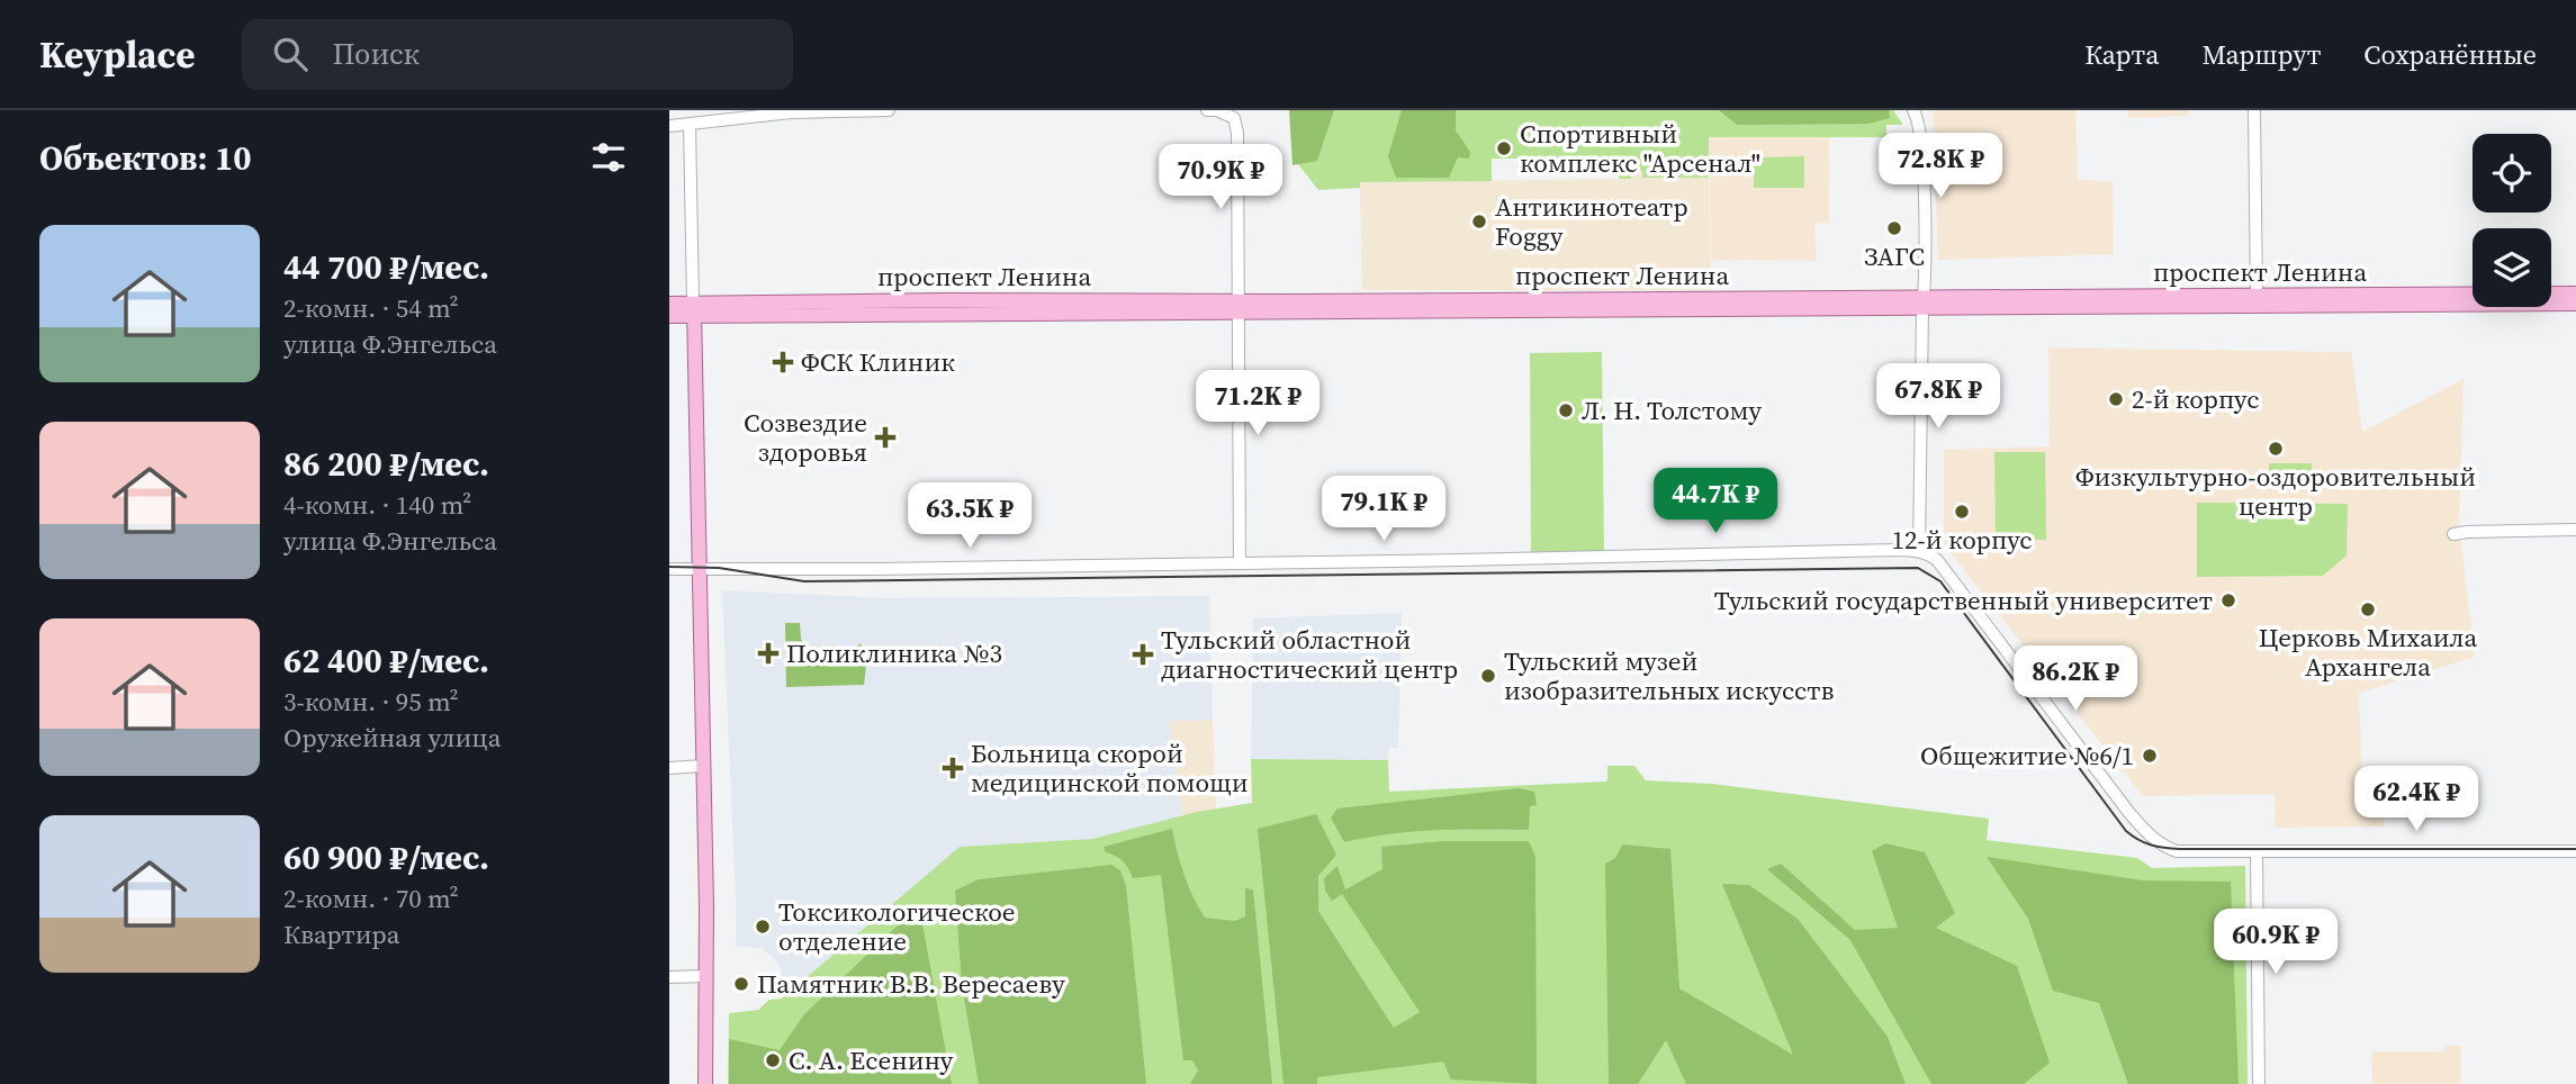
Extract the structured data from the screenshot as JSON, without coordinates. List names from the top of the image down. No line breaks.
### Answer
{"streets":{"main road":["проспект Ленина"]},"places":{"other":["Спортивный комплекс \"Арсенал\"","Антикинотеатр Foggy","ЗАГС","2-й корпус","Л. Н. Толстому","Физкультурно-оздоровительный центр","12-й корпус","Тульский государственный университет","Церковь Михаила Архангела","Тульский музей изобразительных искусств","Общежитие №6/1","Токсикологическое отделение","Памятник В.В. Вересаеву","С. А. Есенину"],"health":["ФСК Клиник","Созвездие здоровья","Поликлиника №3","Тульский областной диагностический центр","Больница скорой медицинской помощи"]},"page":{"header":"Keyplace","search":"Поиск","nav":["Карта","Маршрут","Сохранённые"],"heading":"Объектов: 10","price":["72.8K ₽","70.9K ₽","67.8K ₽","71.2K ₽","44.7K ₽","79.1K ₽","63.5K ₽","86.2K ₽","62.4K ₽","60.9K ₽"],"list":[{"name":"44 700 ₽/мес.","note":"2-комн. · 54 m² · улица Ф.Энгельса"},{"name":"86 200 ₽/мес.","note":"4-комн. · 140 m² · улица Ф.Энгельса"},{"name":"62 400 ₽/мес.","note":"3-комн. · 95 m² · Оружейная улица"},{"name":"60 900 ₽/мес.","note":"2-комн. · 70 m² · Квартира"}]}}
